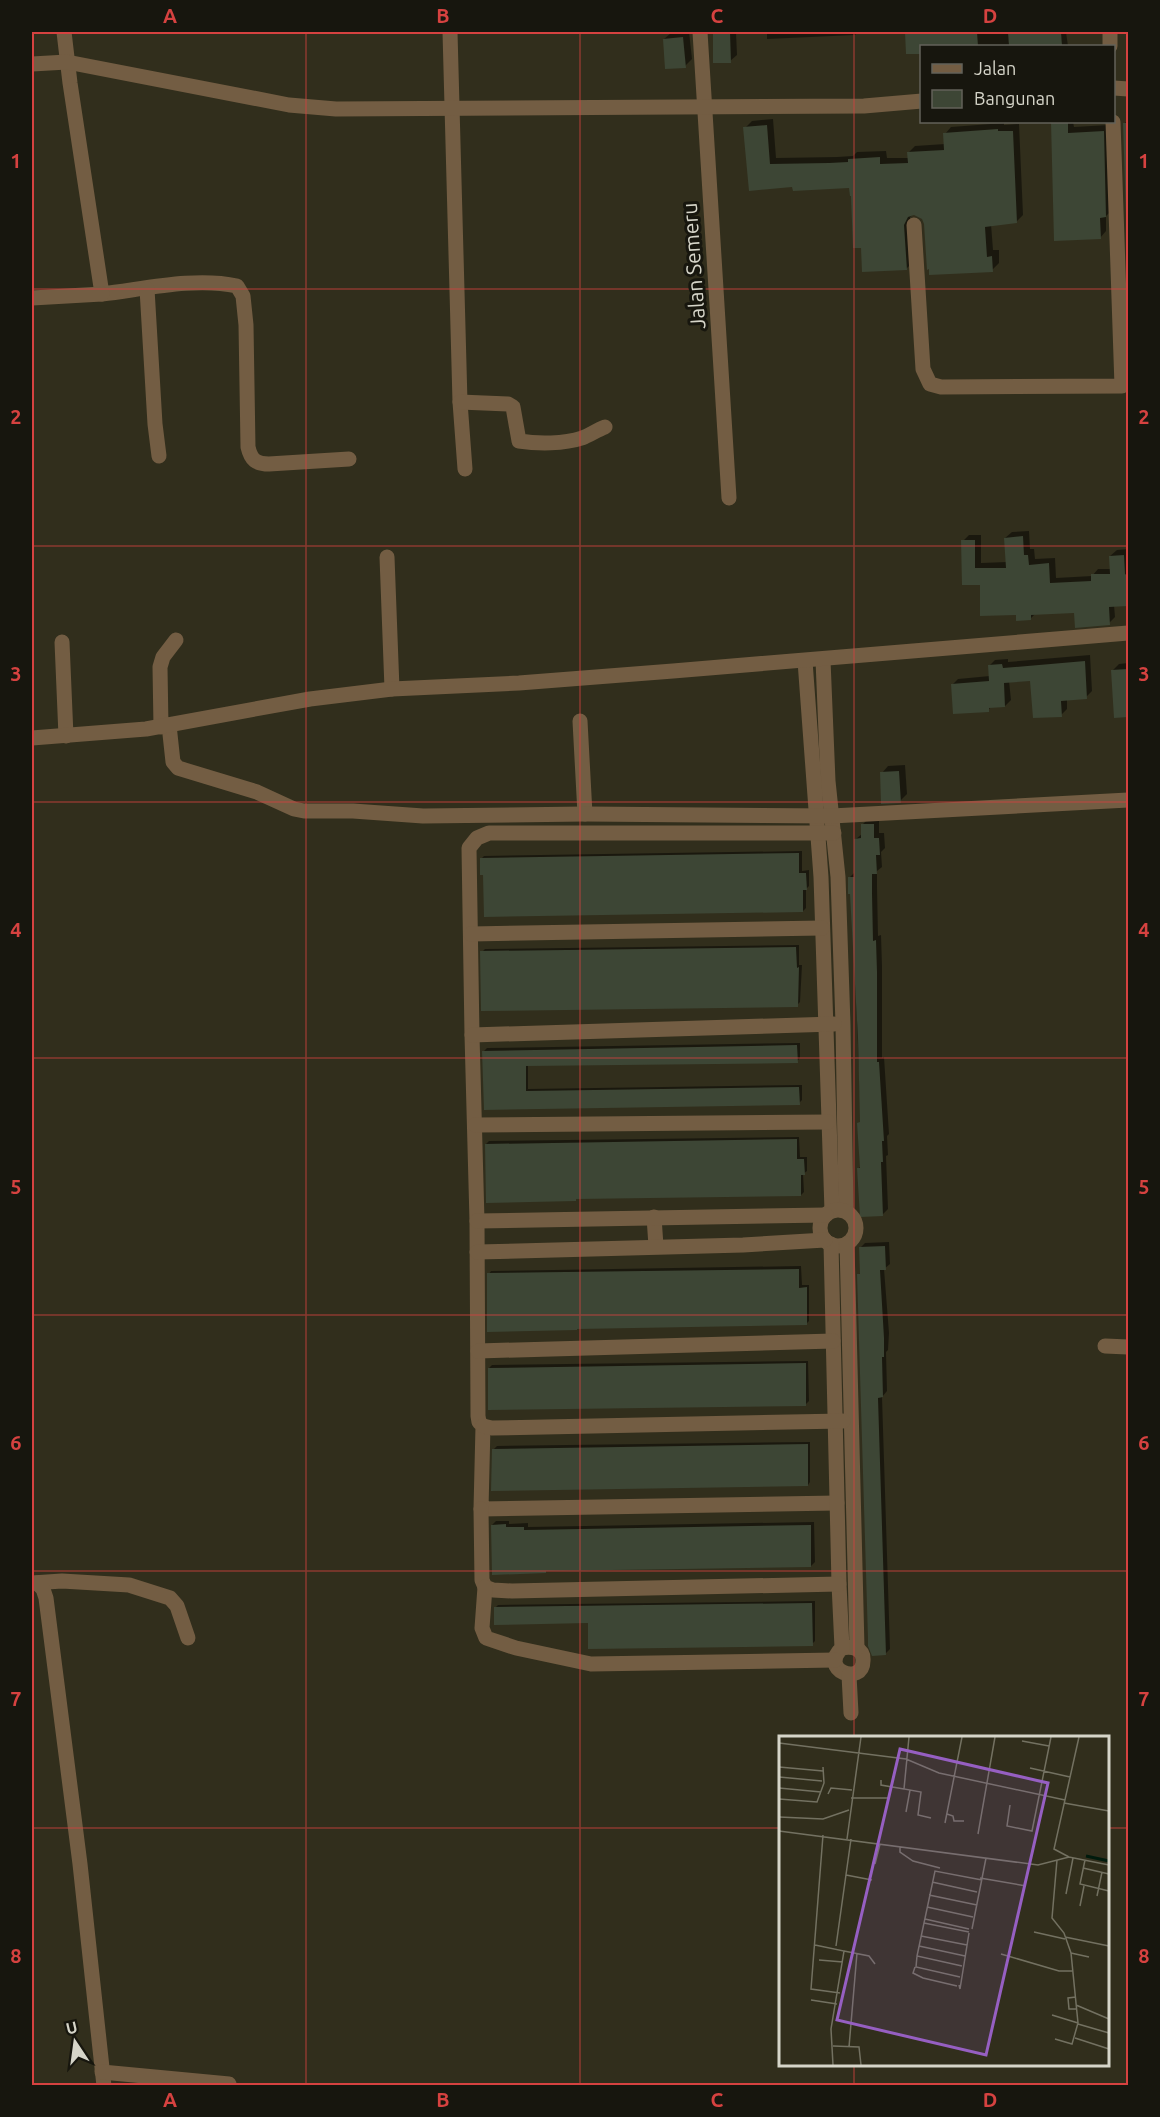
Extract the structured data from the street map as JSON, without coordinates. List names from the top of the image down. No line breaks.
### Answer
{"streets":{"street":["Jalan Semeru"]},"legend":["Jalan","Bangunan"],"north":"top","grid":{"columns":["A","B","C","D"],"rows":["1","2","3","4","5","6","7","8"]}}
